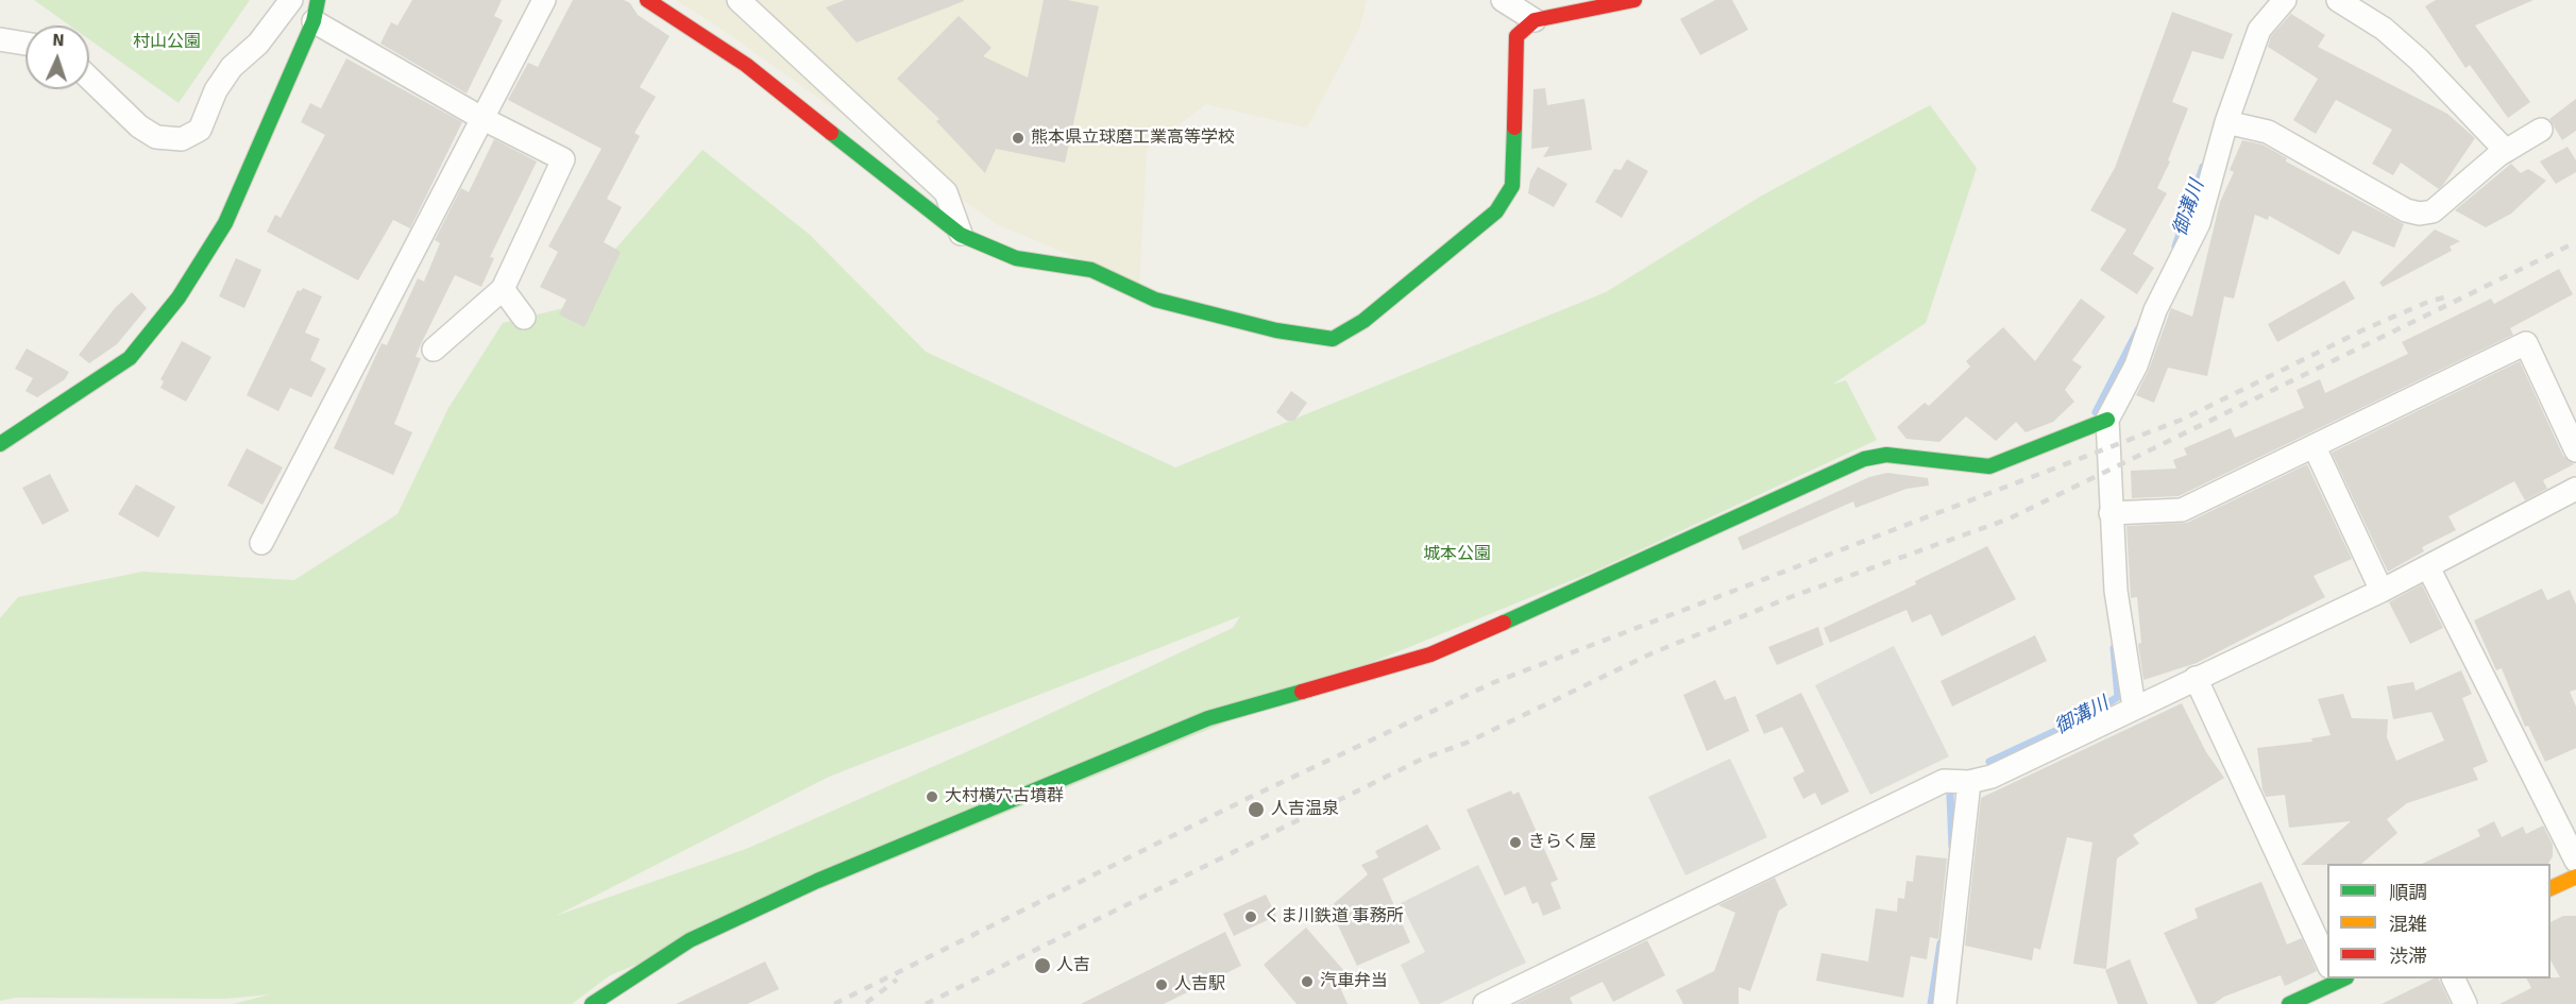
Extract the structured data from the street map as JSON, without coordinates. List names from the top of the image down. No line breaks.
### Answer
{"water":["御溝川"],"parks":["村山公園","城本公園"],"places":["熊本県立球磨工業高等学校","大村横穴古墳群","人吉温泉","きらく屋","くま川鉄道 事務所","人吉","汽車弁当","人吉駅"],"legend":["順調","混雑","渋滞"],"north":"top"}
